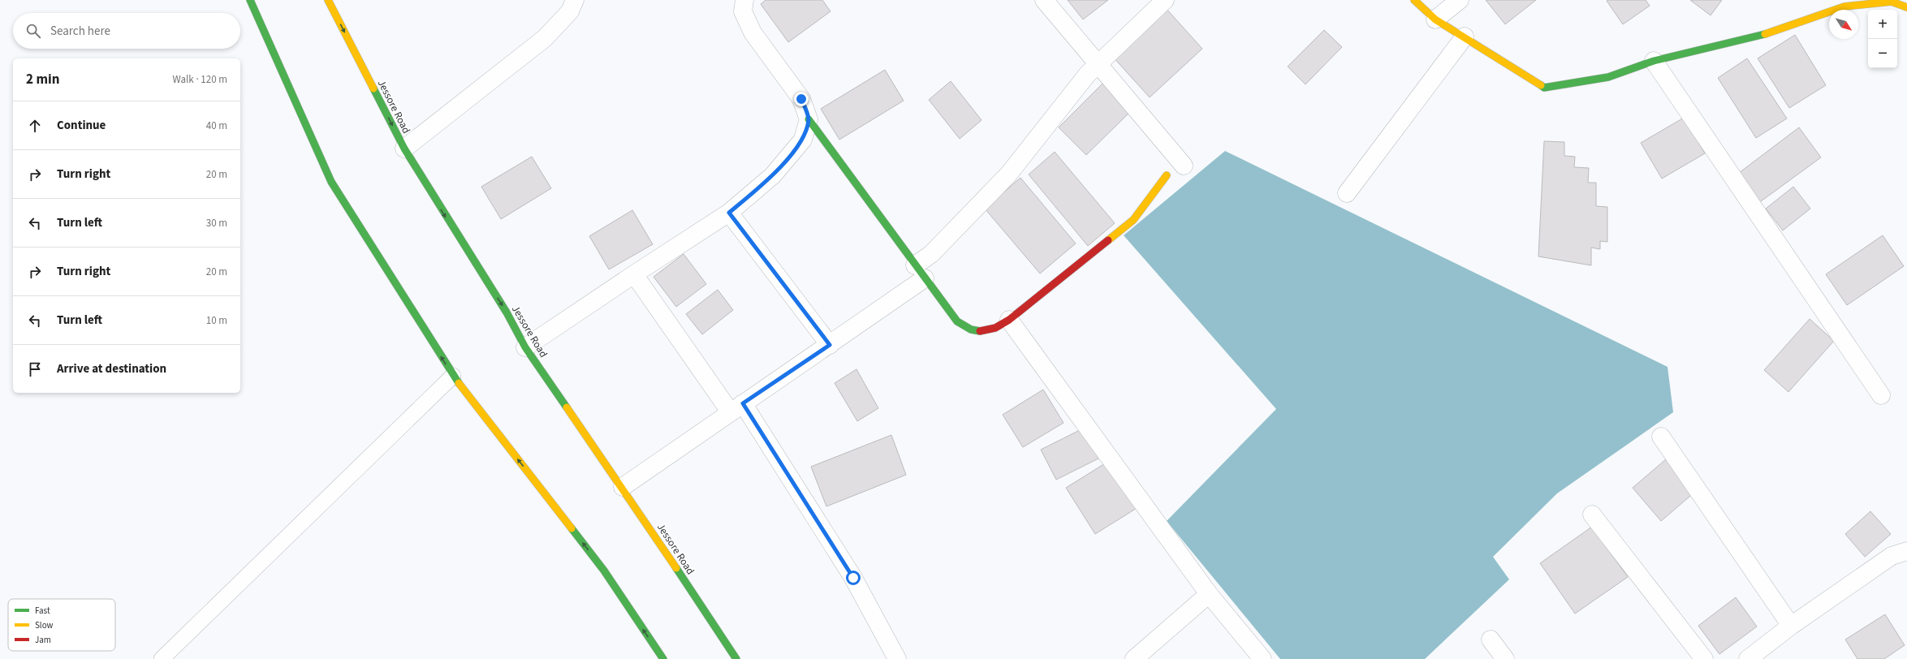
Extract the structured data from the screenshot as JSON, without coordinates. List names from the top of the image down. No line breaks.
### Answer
{"streets":{"main road":["Jessore Road"]},"one_way":["Jessore Road"],"legend":["Fast","Slow","Jam"],"north":"bottom right","page":{"map_buttons":["+","−"],"search":"Search here","heading":["2 min","Walk · 120 m"],"list":[["Continue","40 m"],["Turn right","20 m"],["Turn left","30 m"],["Turn right","20 m"],["Turn left","10 m"],"Arrive at destination"]}}
